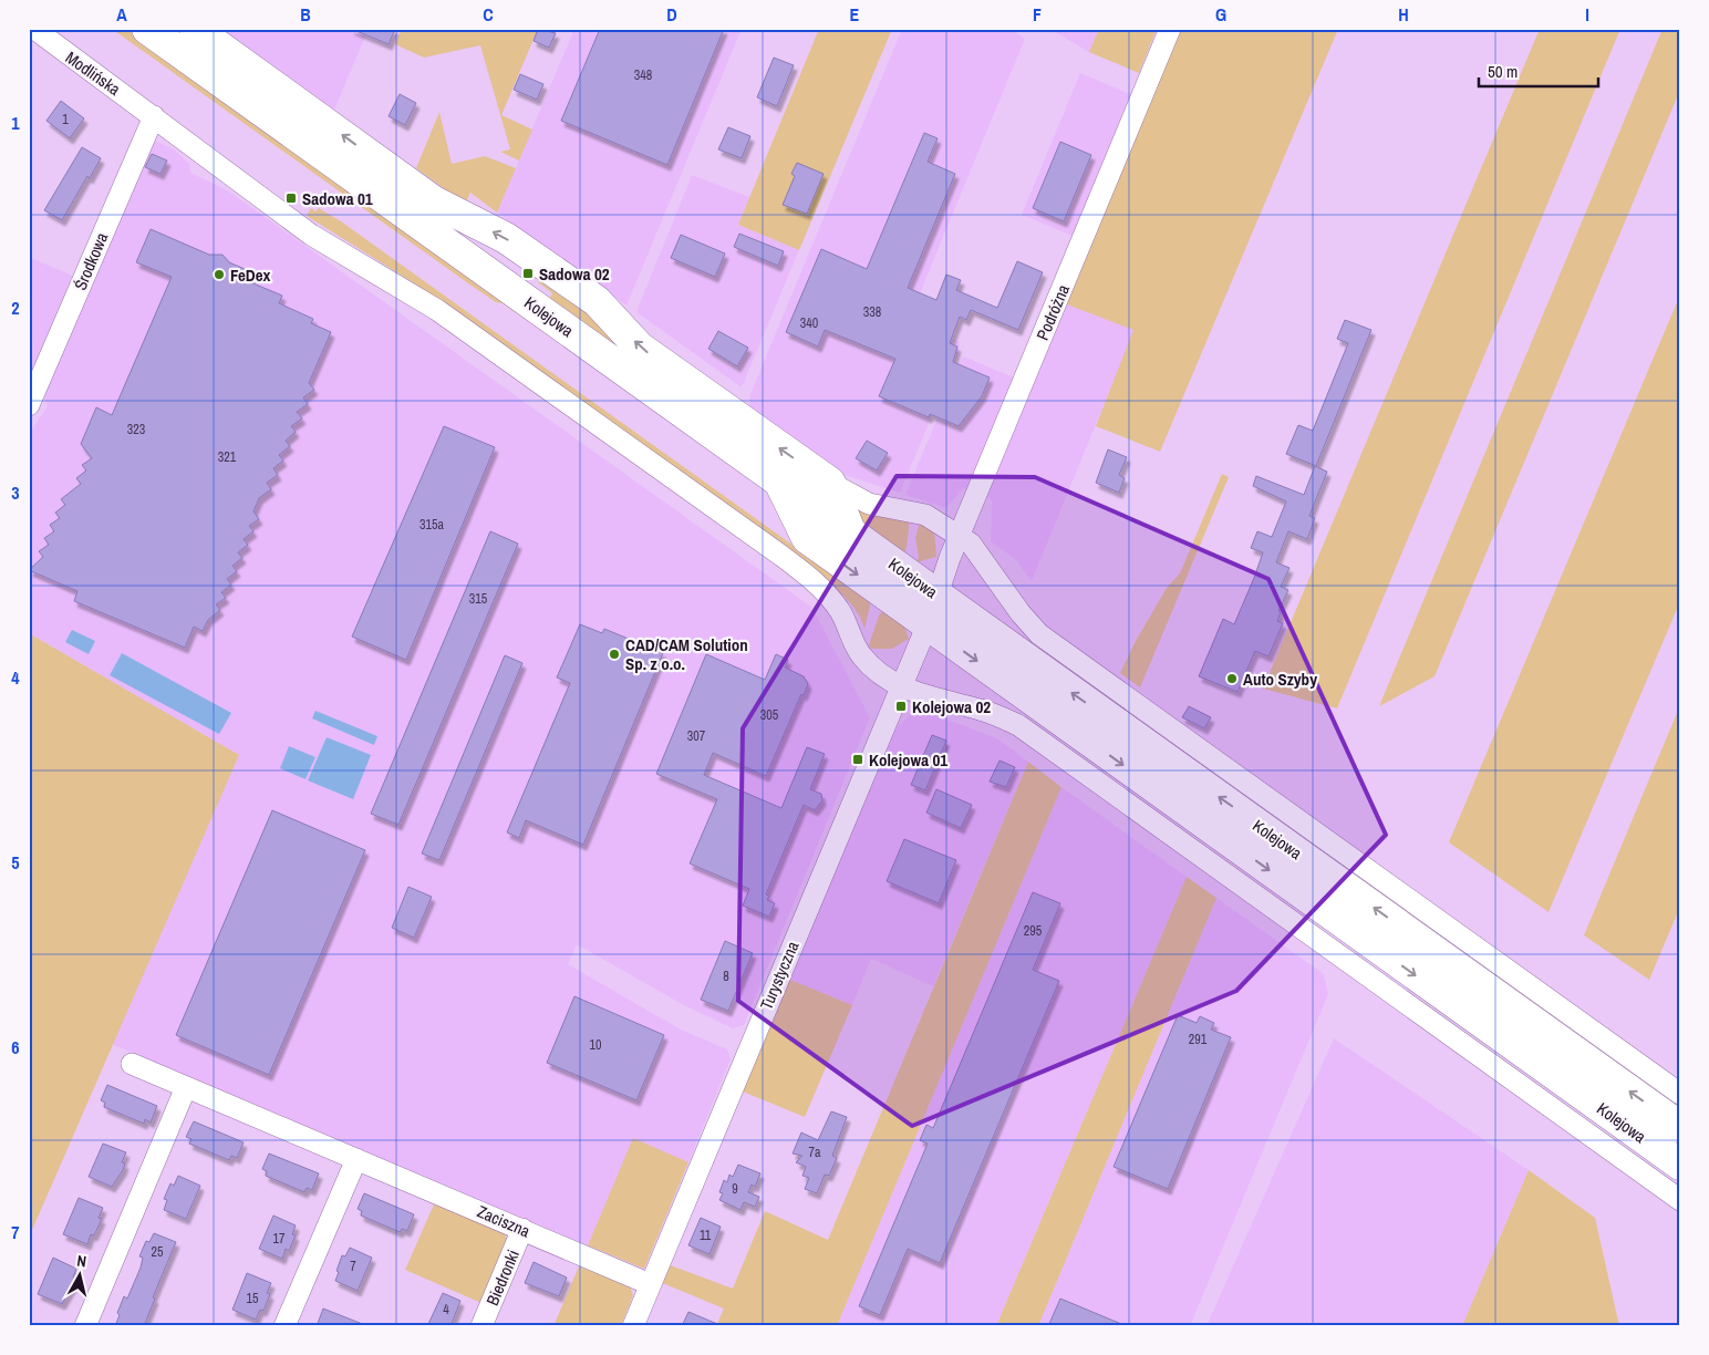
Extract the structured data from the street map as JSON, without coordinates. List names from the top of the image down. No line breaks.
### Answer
{"streets":{"highway":["Kolejowa"],"street":["Modlińska","Środkowa","Podróżna","Turystyczna","Zaciszna","Biedronki"]},"crossings":[["Modlińska","Środkowa"],["Modlińska","Turystyczna"],["Podróżna","Kolejowa"],["Podróżna","Turystyczna"],["Kolejowa","Turystyczna"],["Turystyczna","Zaciszna"],["Zaciszna","Biedronki"]],"places":{"transit":["Sadowa 01","Sadowa 02","Kolejowa 02","Kolejowa 01"],"other":["FeDex","CAD/CAM Solution Sp. z o.o.","Auto Szyby"]},"house_numbers":["348","1","338","340","323","321","315a","315","305","307","295","8","291","10","7a","9","11","17","25","7","15","4"],"scale_bar":"50 m","north":"top","grid":{"columns":["A","B","C","D","E","F","G","H","I"],"rows":["1","2","3","4","5","6","7"]}}
